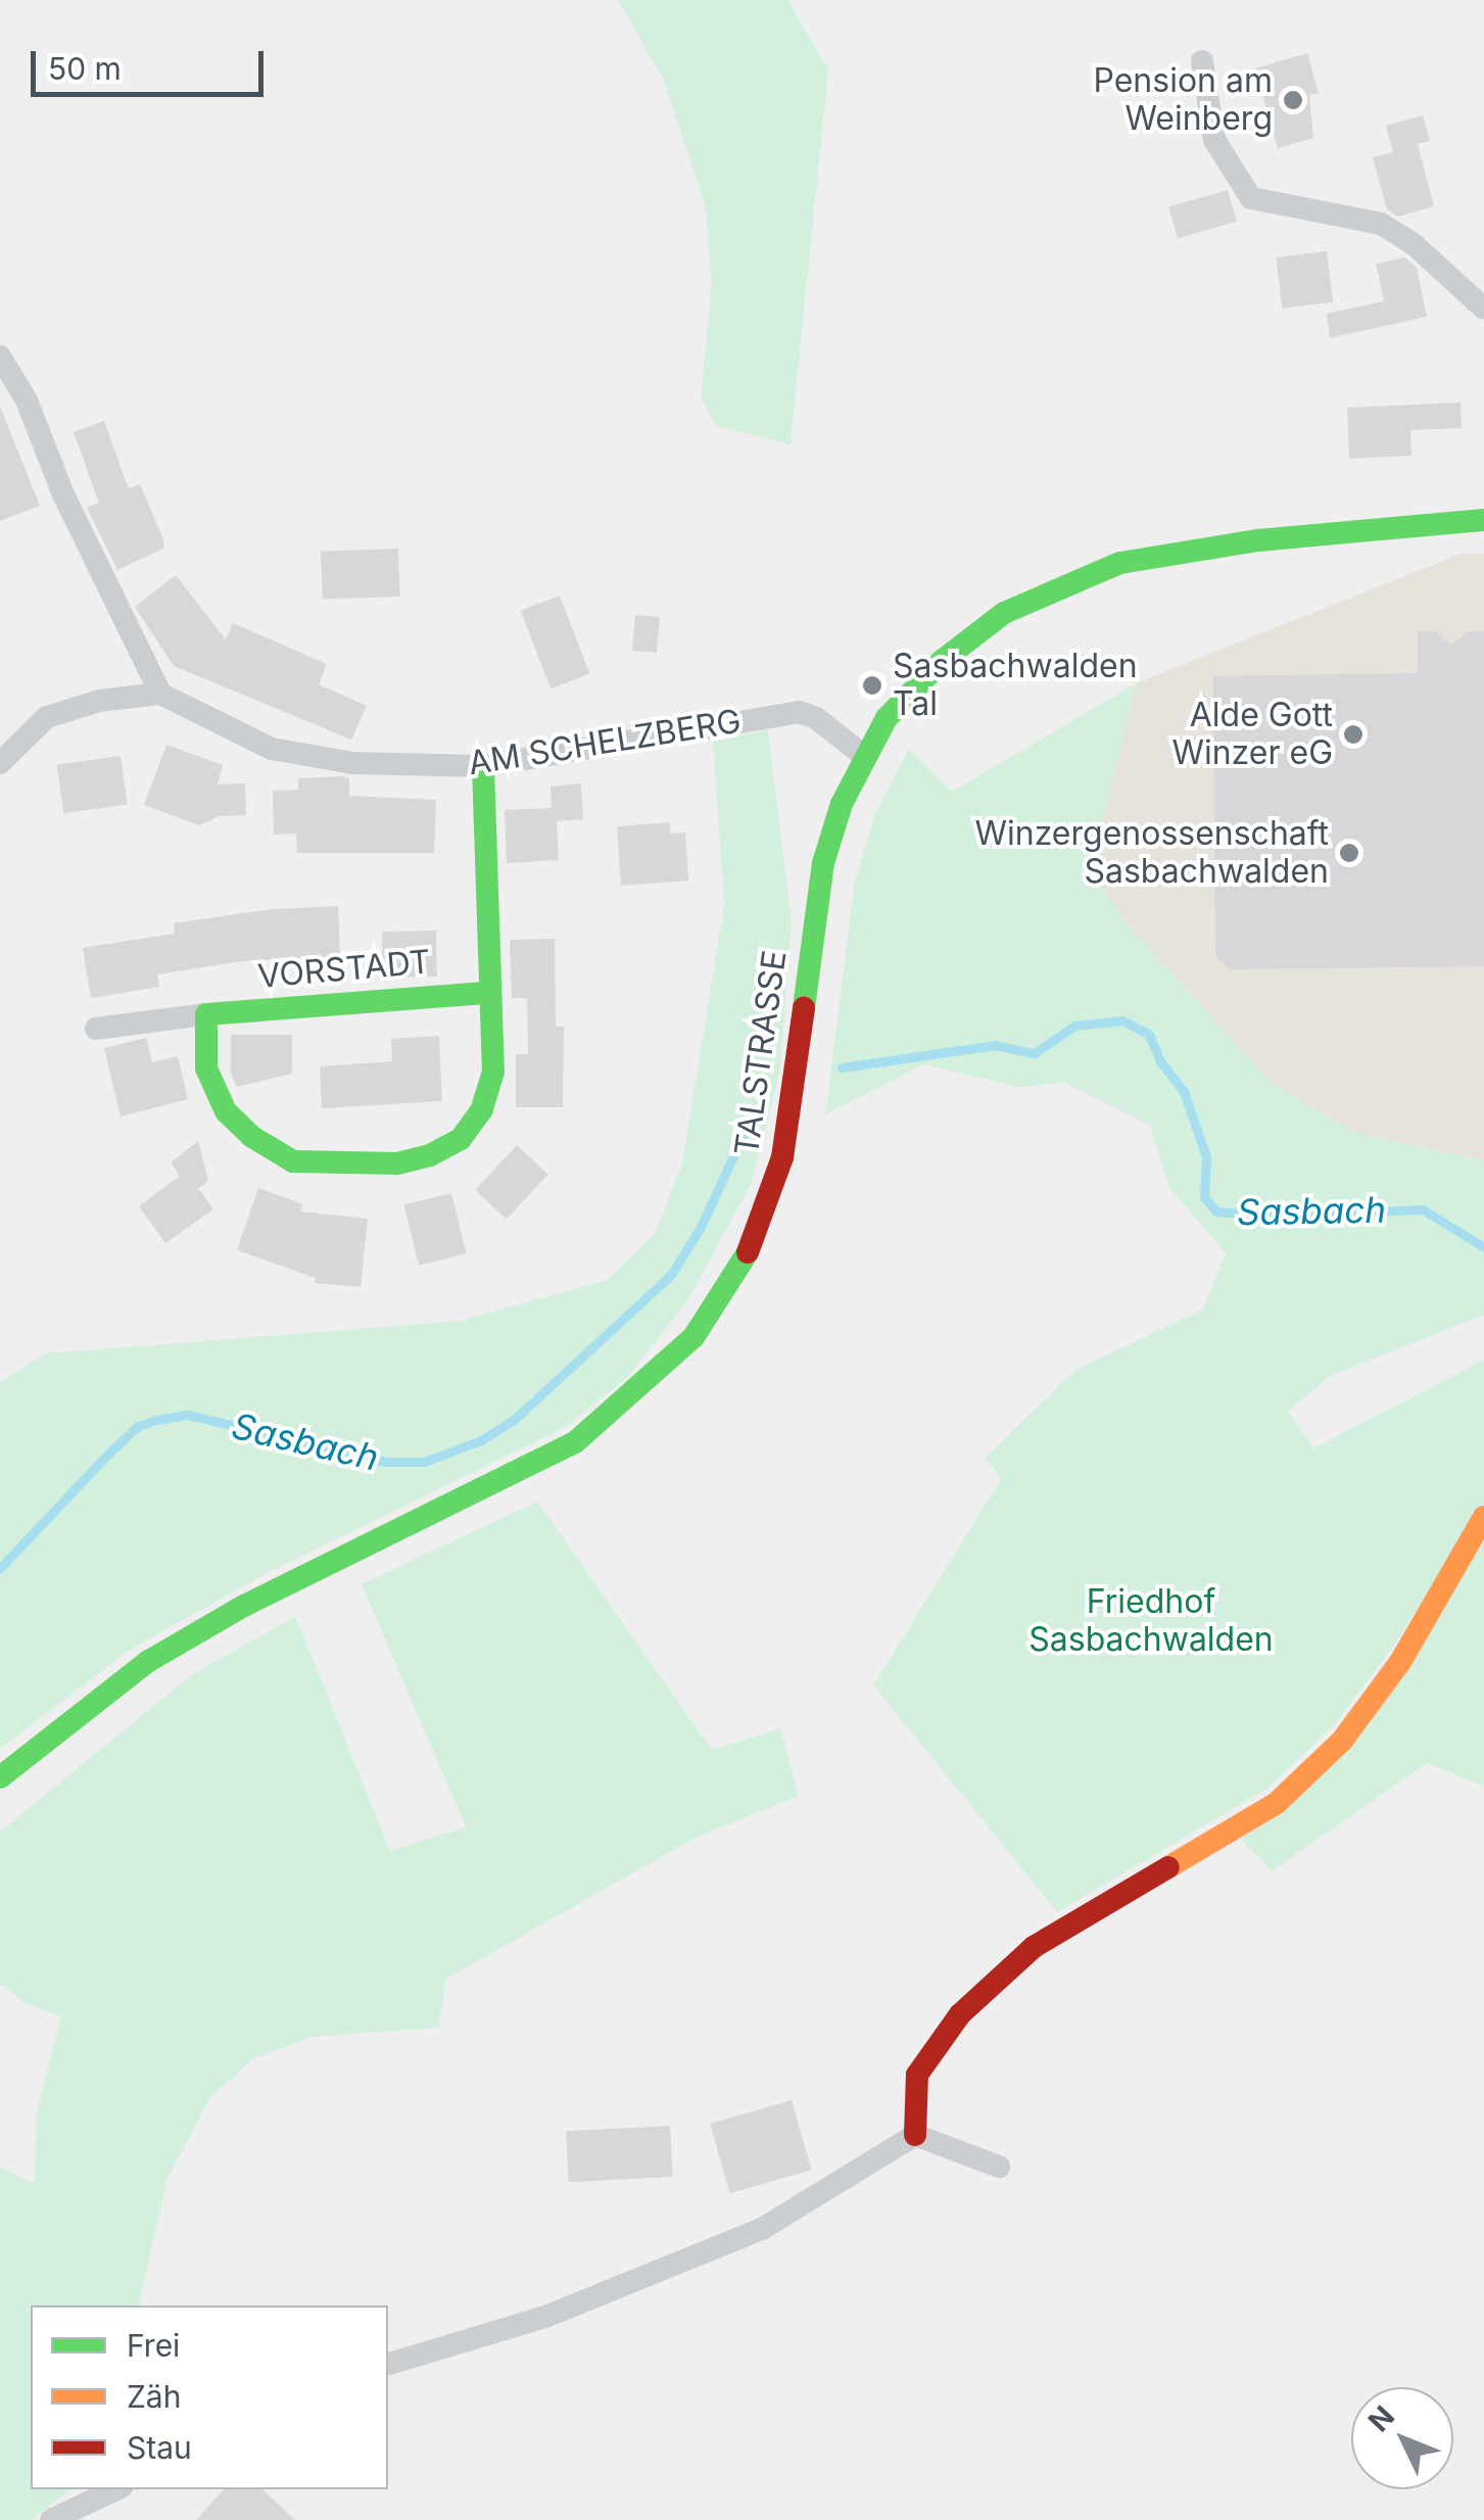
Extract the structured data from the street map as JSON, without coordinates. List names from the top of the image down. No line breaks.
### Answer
{"streets":{"main road":["VORSTADT","TALSTRASSE"],"street":["AM SCHELZBERG"]},"crossings":[["AM SCHELZBERG","TALSTRASSE"]],"water":["Sasbach"],"parks":["Friedhof Sasbachwalden"],"places":["Pension am Weinberg","Sasbachwalden Tal","Alde Gott Winzer eG","Winzergenossenschaft Sasbachwalden"],"legend":["Frei","Zäh","Stau"],"scale_bar":"50 m","north":"top left"}
